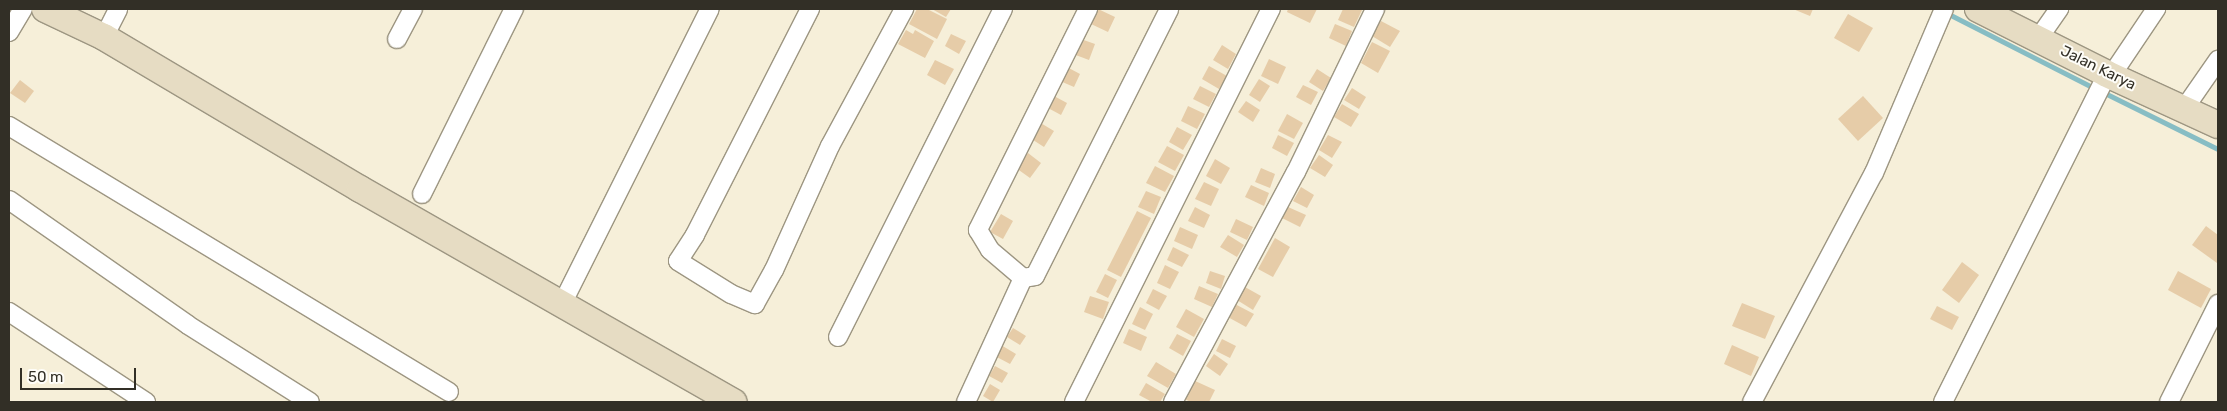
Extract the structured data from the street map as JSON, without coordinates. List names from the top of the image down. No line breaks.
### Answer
{"streets":{"street":["Jalan Karya"]},"scale_bar":"50 m"}
